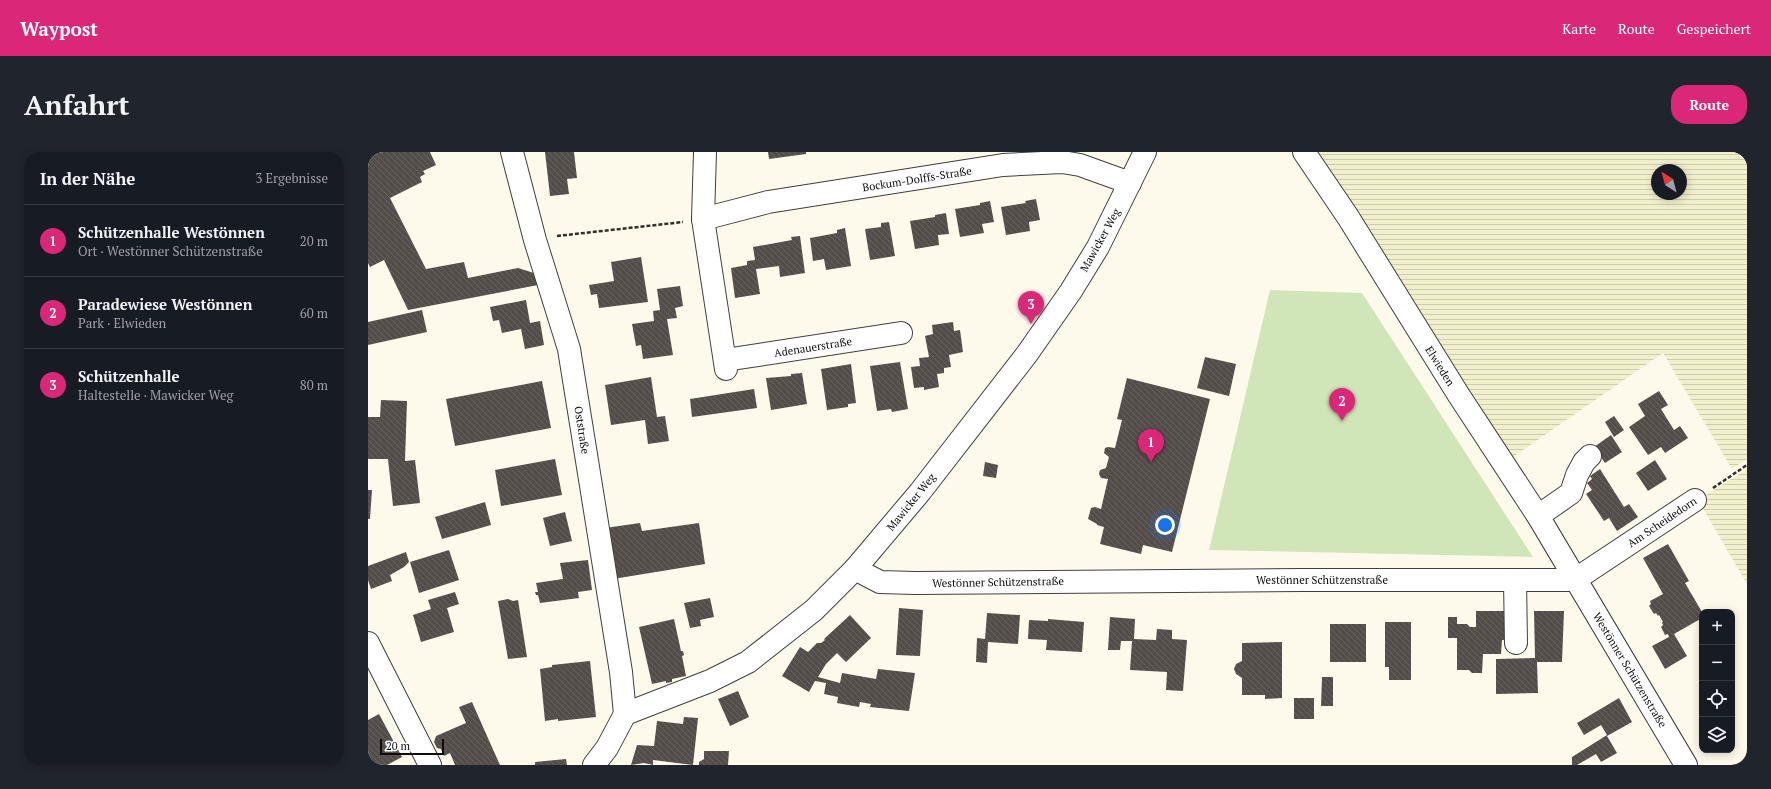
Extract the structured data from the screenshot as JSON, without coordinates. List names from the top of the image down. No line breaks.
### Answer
{"streets":{"street":["Bockum-Dolffs-Straße","Mawicker Weg","Adenauerstraße","Elwieden","Oststraße","Am Scheidedorn","Westönner Schützenstraße"]},"crossings":[["Bockum-Dolffs-Straße","Mawicker Weg"],["Bockum-Dolffs-Straße","Adenauerstraße"],["Mawicker Weg","Oststraße"],["Mawicker Weg","Westönner Schützenstraße"],["Elwieden","Am Scheidedorn"],["Elwieden","Westönner Schützenstraße"],["Am Scheidedorn","Westönner Schützenstraße"]],"scale_bar":"20 m","north":"top left","page":{"header":"Waypost","nav":["Karte","Route","Gespeichert"],"buttons":"Route","title":"Anfahrt","heading":["In der Nähe","3 Ergebnisse"],"list":[{"mark":"1","name":"Schützenhalle Westönnen","note":"Ort · Westönner Schützenstraße","value":"20 m"},{"mark":"2","name":"Paradewiese Westönnen","note":"Park · Elwieden","value":"60 m"},{"mark":"3","name":"Schützenhalle","note":"Haltestelle · Mawicker Weg","value":"80 m"}],"pins":["3","2","1"],"map_buttons":["+","−"],"scale":"20 m"}}
